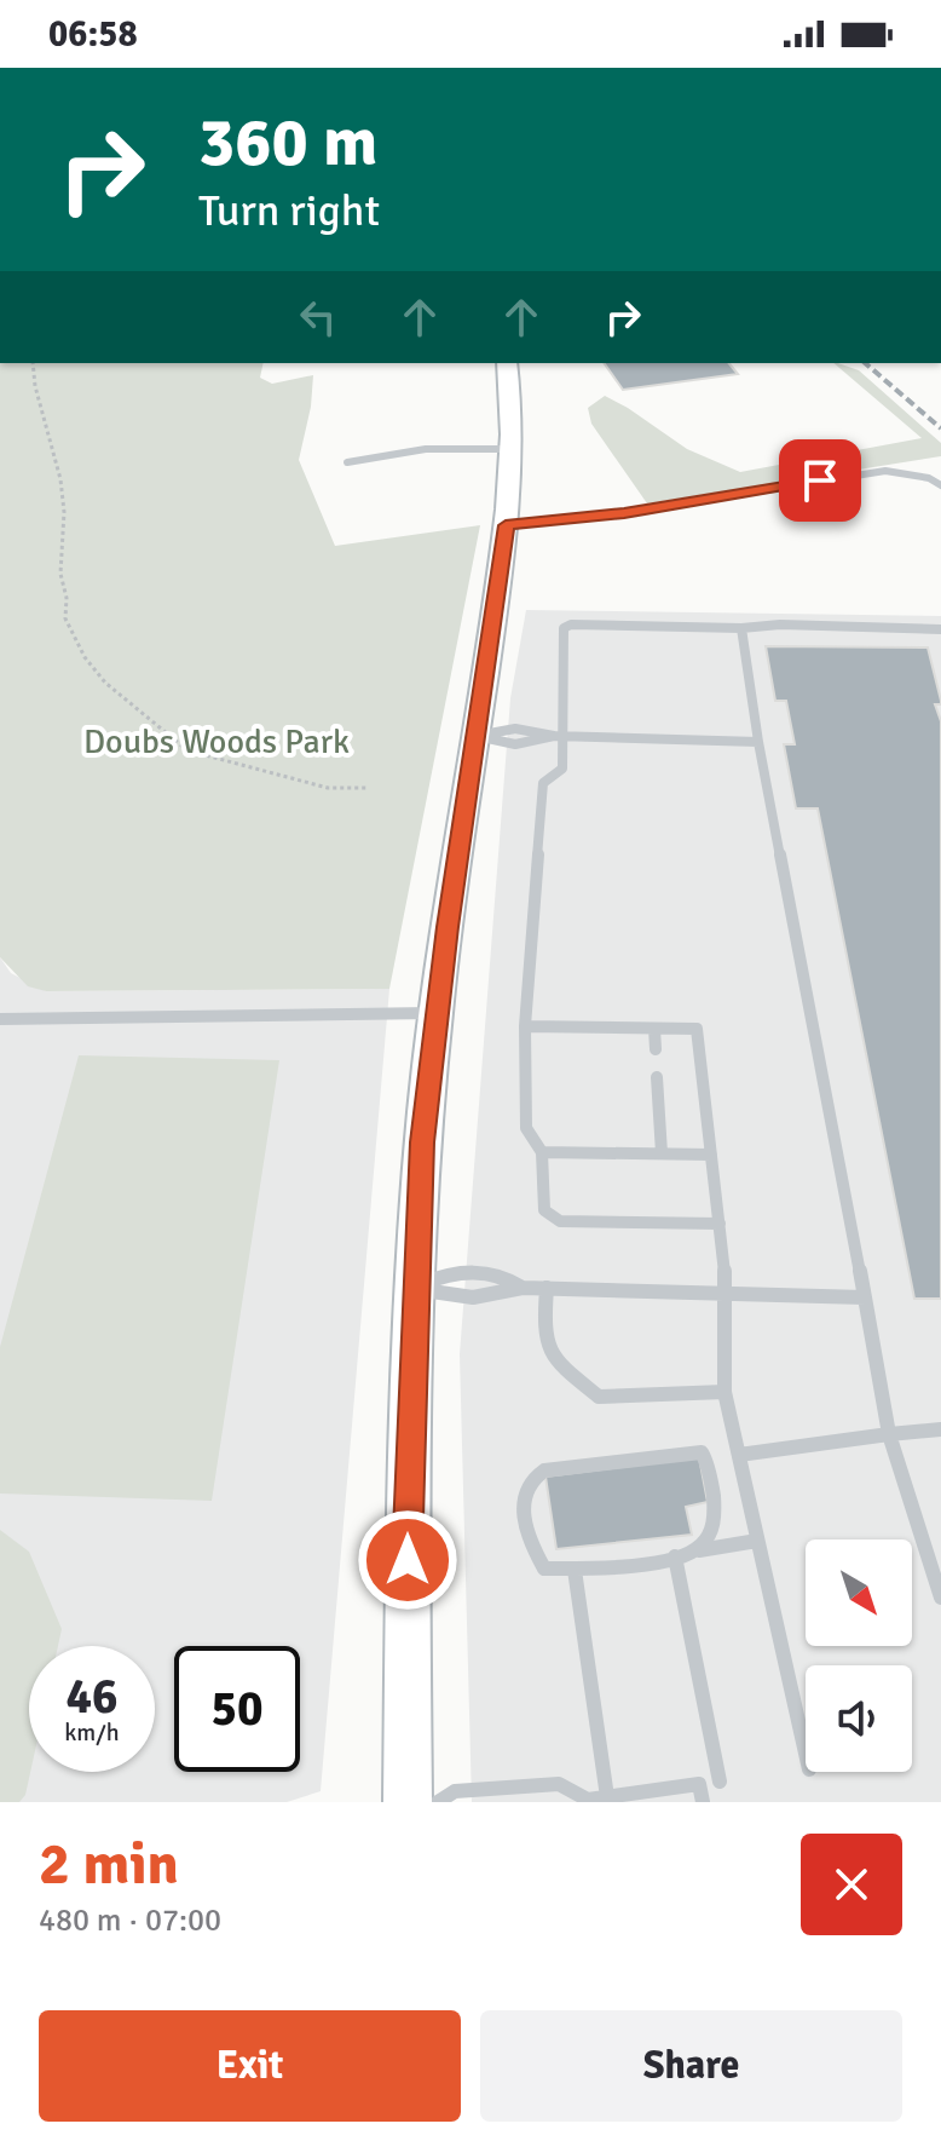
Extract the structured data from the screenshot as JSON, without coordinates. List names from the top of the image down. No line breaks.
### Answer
{"parks":["Doubs Woods Park"],"north":"bottom right","page":{"status":"06:58","turn":["360 m","Turn right"],"speed":"46 km/h","limit":"50","heading":["2 min","480 m · 07:00"],"buttons":["Exit","Share"]}}
